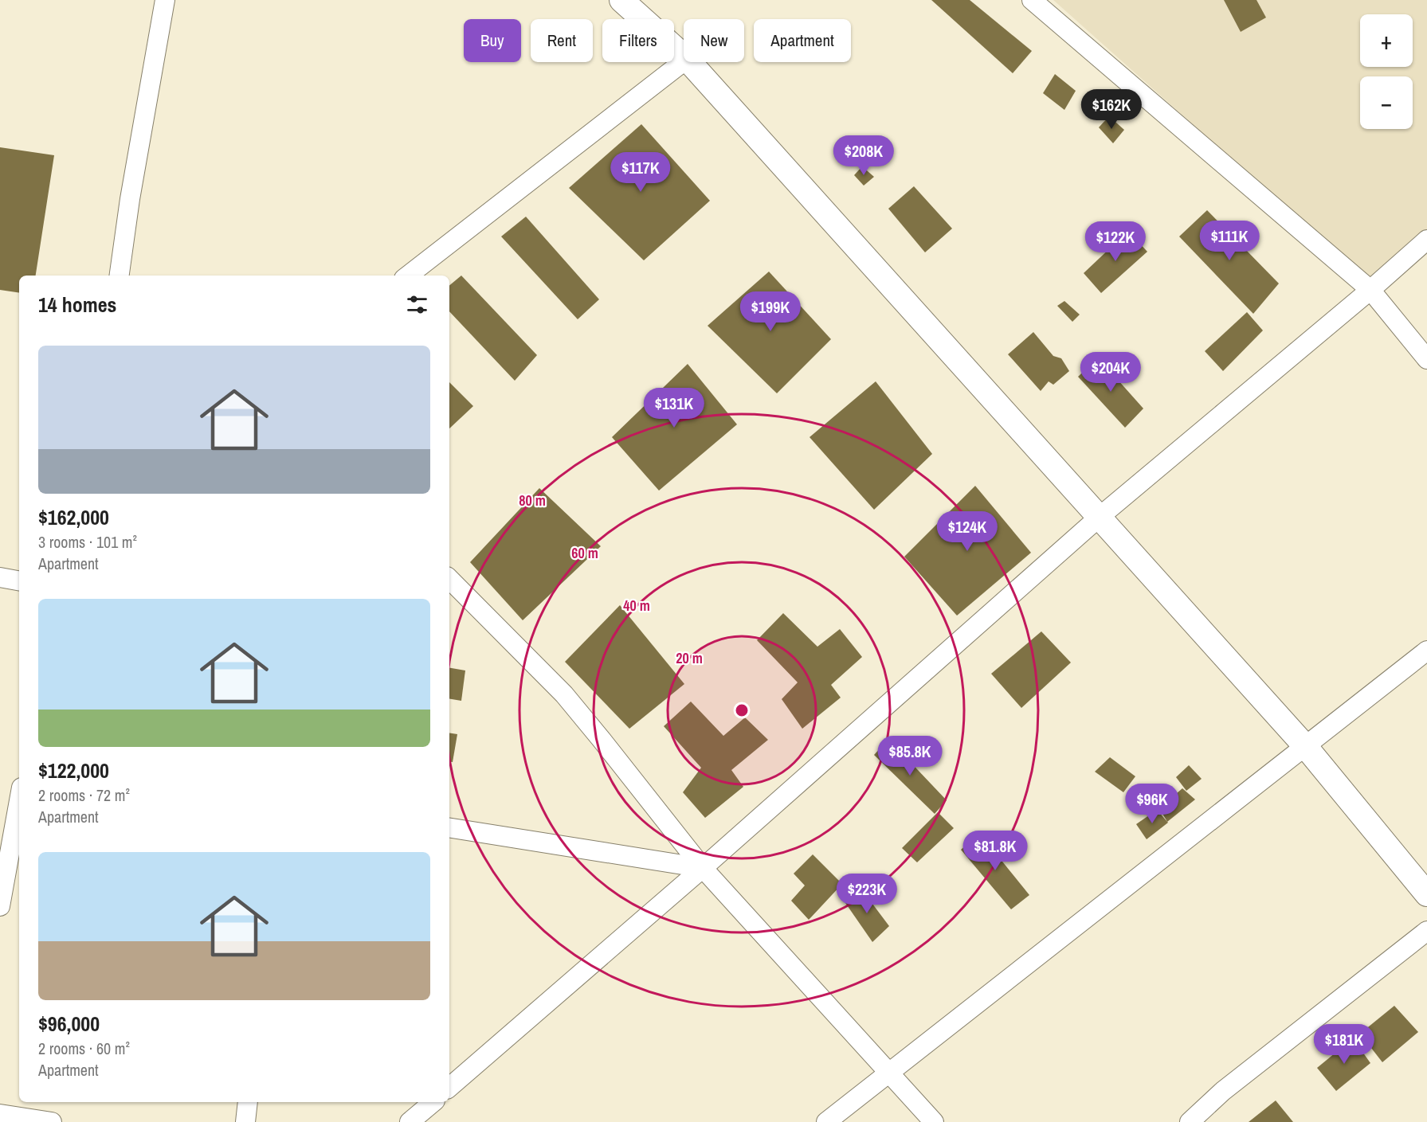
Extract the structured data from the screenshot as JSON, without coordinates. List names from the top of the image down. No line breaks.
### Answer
{"page":{"map_buttons":["+","−"],"chip":["Buy","Rent","Filters","New","Apartment"],"price":["$162K","$208K","$117K","$111K","$122K","$199K","$204K","$131K","$124K","$85.8K","$96K","$81.8K","$223K","$181K"],"heading":"14 homes","list":[{"name":"$162,000","note":"3 rooms · 101 m² · Apartment"},{"name":"$122,000","note":"2 rooms · 72 m² · Apartment"},{"name":"$96,000","note":"2 rooms · 60 m² · Apartment"}]},"rings":["80 m","60 m","40 m","20 m"]}
